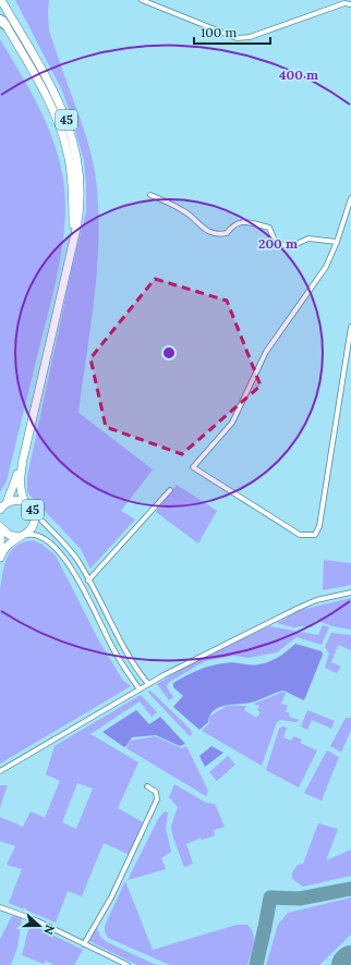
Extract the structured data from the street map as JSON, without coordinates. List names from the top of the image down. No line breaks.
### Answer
{"streets":{"highway":["45"]},"scale_bar":"100 m","north":"right","rings":["400 m","200 m"]}
